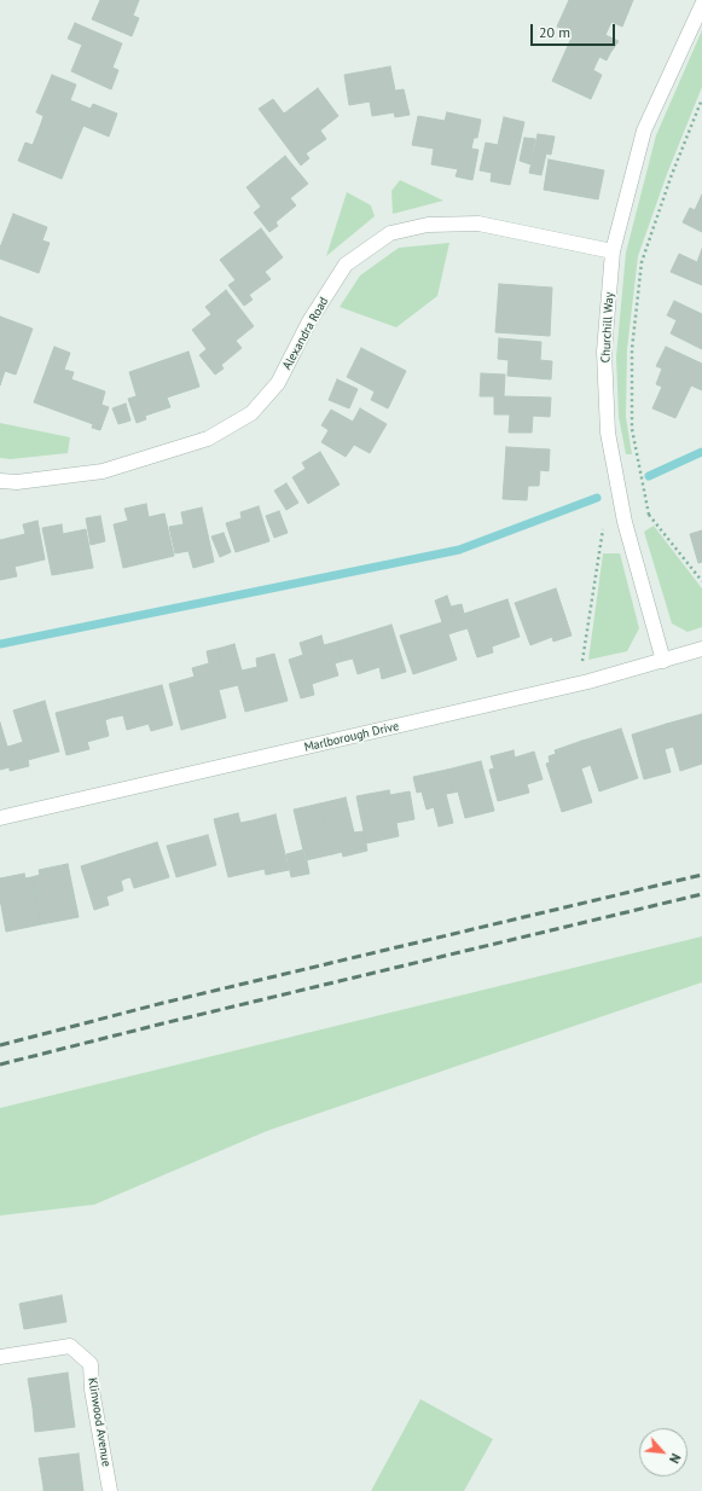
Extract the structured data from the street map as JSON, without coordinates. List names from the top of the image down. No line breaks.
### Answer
{"streets":{"street":["Churchill Way","Alexandra Road","Marlborough Drive","Klinwood Avenue"]},"crossings":[["Churchill Way","Alexandra Road"],["Churchill Way","Marlborough Drive"]],"scale_bar":"20 m","north":"bottom right"}
